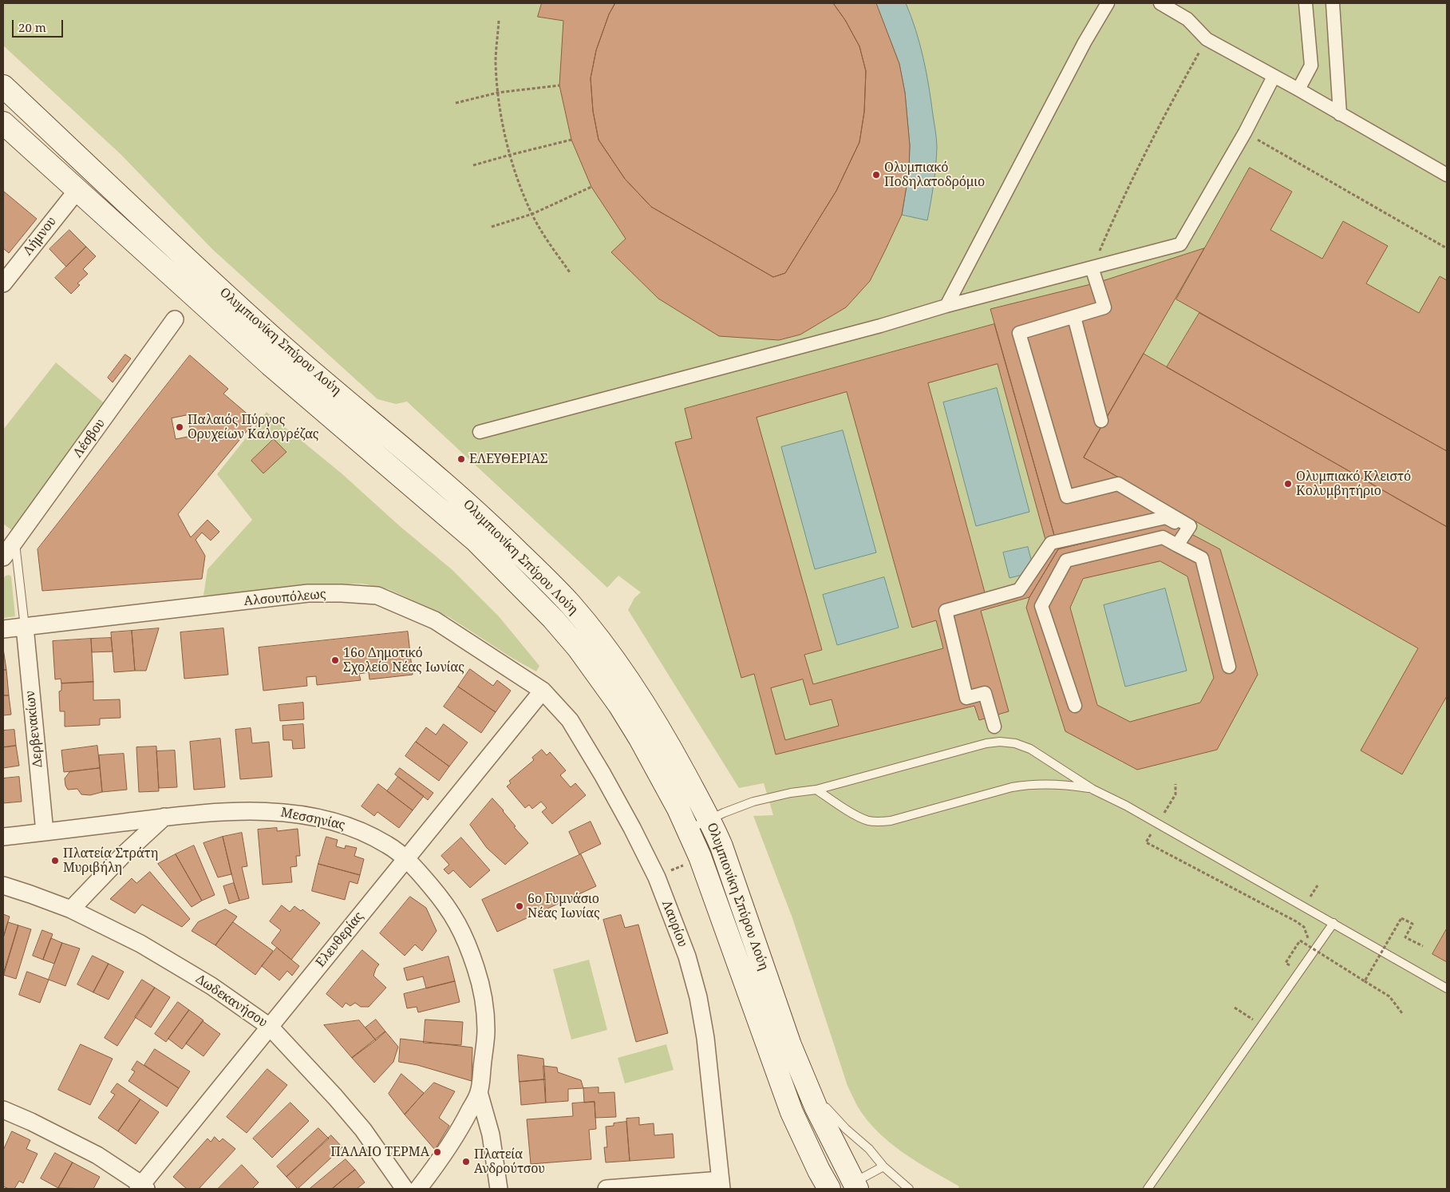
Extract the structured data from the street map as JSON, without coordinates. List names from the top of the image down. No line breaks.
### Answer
{"streets":{"main road":["Ολυμπιονίκη Σπύρου Λούη"],"street":["Λήμνου","Λέσβου","Αλσουπόλεως","Δερβενακίων","Μεσσηνίας","Λαυρίου","Ελευθερίας","Δωδεκανήσου"]},"crossings":[["Λήμνου","Ολυμπιονίκη Σπύρου Λούη"],["Αλσουπόλεως","Δερβενακίων"],["Αλσουπόλεως","Λαυρίου"],["Αλσουπόλεως","Ελευθερίας"],["Δερβενακίων","Μεσσηνίας"],["Μεσσηνίας","Ελευθερίας"],["Λαυρίου","Ελευθερίας"],["Ελευθερίας","Δωδεκανήσου"]],"places":["Ολυμπιακό Ποδηλατοδρόμιο","Παλαιός Πύργος Ορυχείων Καλογρέζας","ΕΛΕΥΘΕΡΙΑΣ","Ολυμπιακό Κλειστό Κολυμβητήριο","16ο Δημοτικό Σχολείο Νέας Ιωνίας","Πλατεία Στράτη Μυριβήλη","6ο Γυμνάσιο Νέας Ιωνίας","ΠΑΛΑΙΟ ΤΕΡΜΑ","Πλατεία Ανδρούτσου"],"scale_bar":"20 m"}
